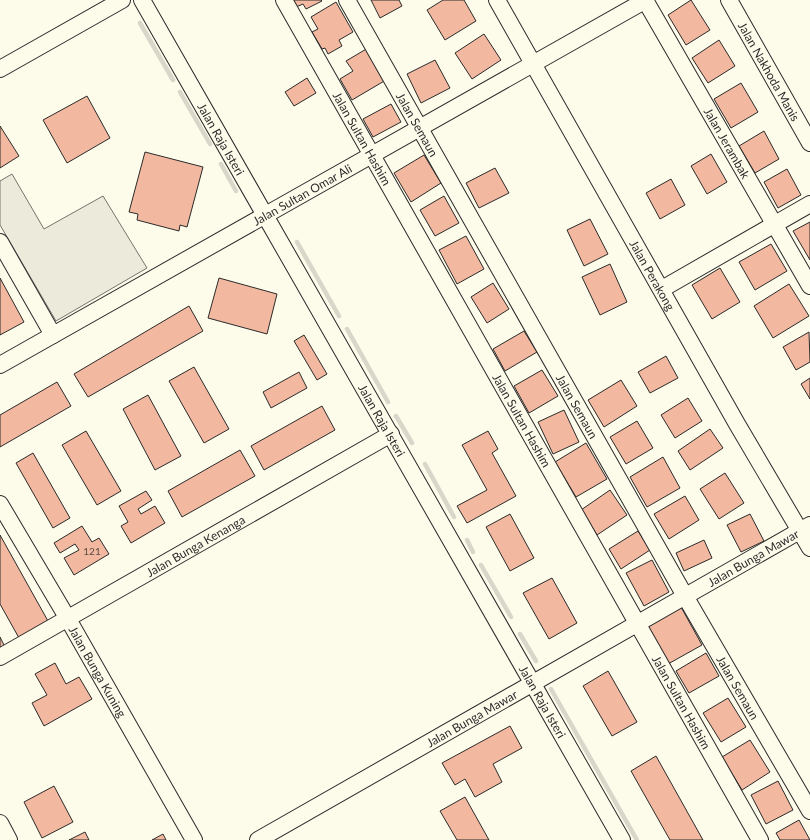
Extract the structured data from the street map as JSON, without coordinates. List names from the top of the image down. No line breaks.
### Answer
{"streets":{"street":["Jalan Nakhoda Manis","Jalan Semaun","Jalan Raja Isteri","Jalan Sultan Hashim","Jalan Jerambak","Jalan Sultan Omar Ali","Jalan Perakong","Jalan Bunga Kenanga","Jalan Bunga Mawar","Jalan Bunga Kuning"]},"crossings":[["Jalan Semaun","Jalan Sultan Omar Ali"],["Jalan Semaun","Jalan Bunga Mawar"],["Jalan Raja Isteri","Jalan Sultan Omar Ali"],["Jalan Raja Isteri","Jalan Bunga Kenanga"],["Jalan Raja Isteri","Jalan Bunga Mawar"],["Jalan Sultan Hashim","Jalan Sultan Omar Ali"],["Jalan Sultan Hashim","Jalan Bunga Mawar"],["Jalan Jerambak","Jalan Sultan Omar Ali"],["Jalan Sultan Omar Ali","Jalan Perakong"],["Jalan Perakong","Jalan Bunga Mawar"],["Jalan Bunga Kenanga","Jalan Bunga Kuning"]],"house_numbers":["121"]}
